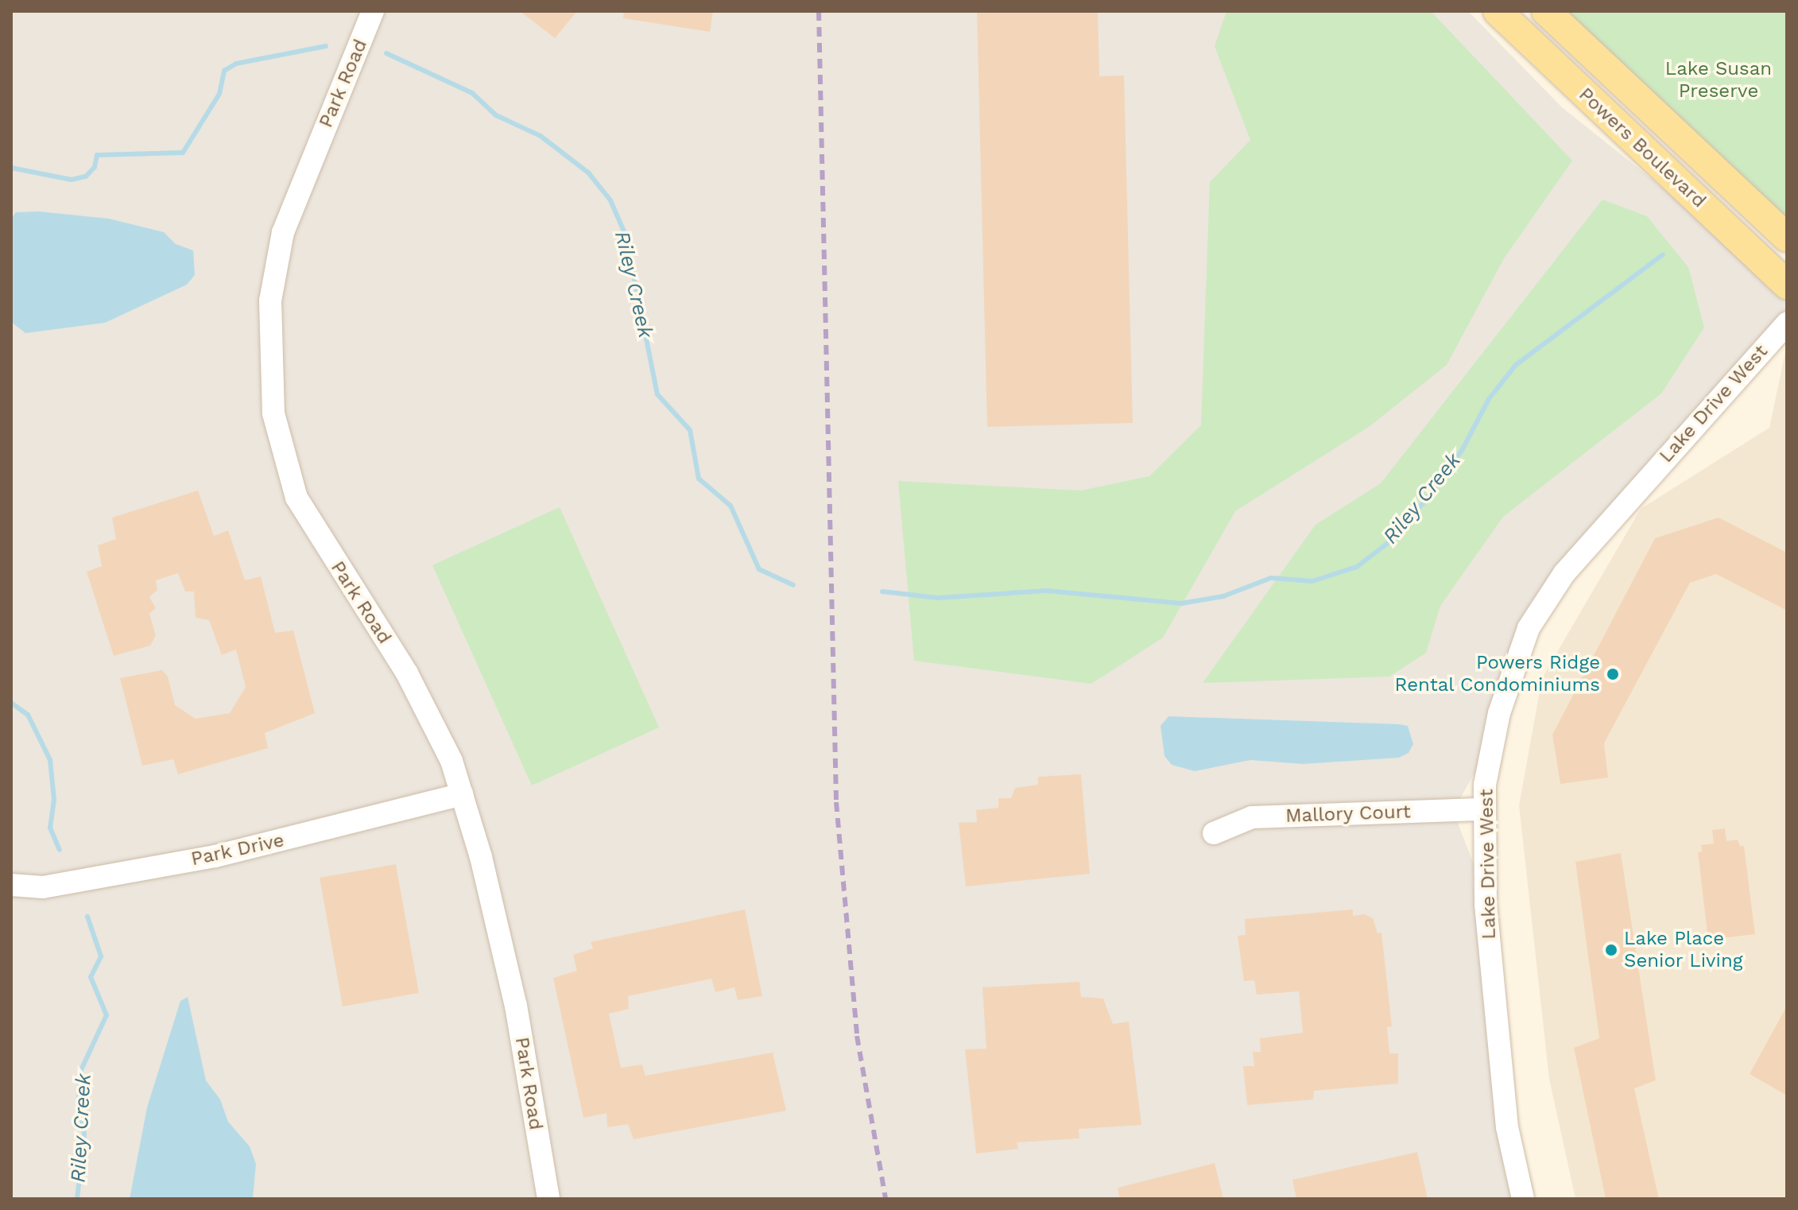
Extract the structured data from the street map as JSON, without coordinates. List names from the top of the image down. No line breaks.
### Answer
{"streets":{"main road":["Powers Boulevard"],"street":["Park Road","Lake Drive West","Mallory Court","Park Drive"]},"crossings":[["Park Road","Park Drive"],["Lake Drive West","Mallory Court"]],"water":["Riley Creek"],"parks":["Lake Susan Preserve"],"places":["Powers Ridge Rental Condominiums","Lake Place Senior Living"]}
